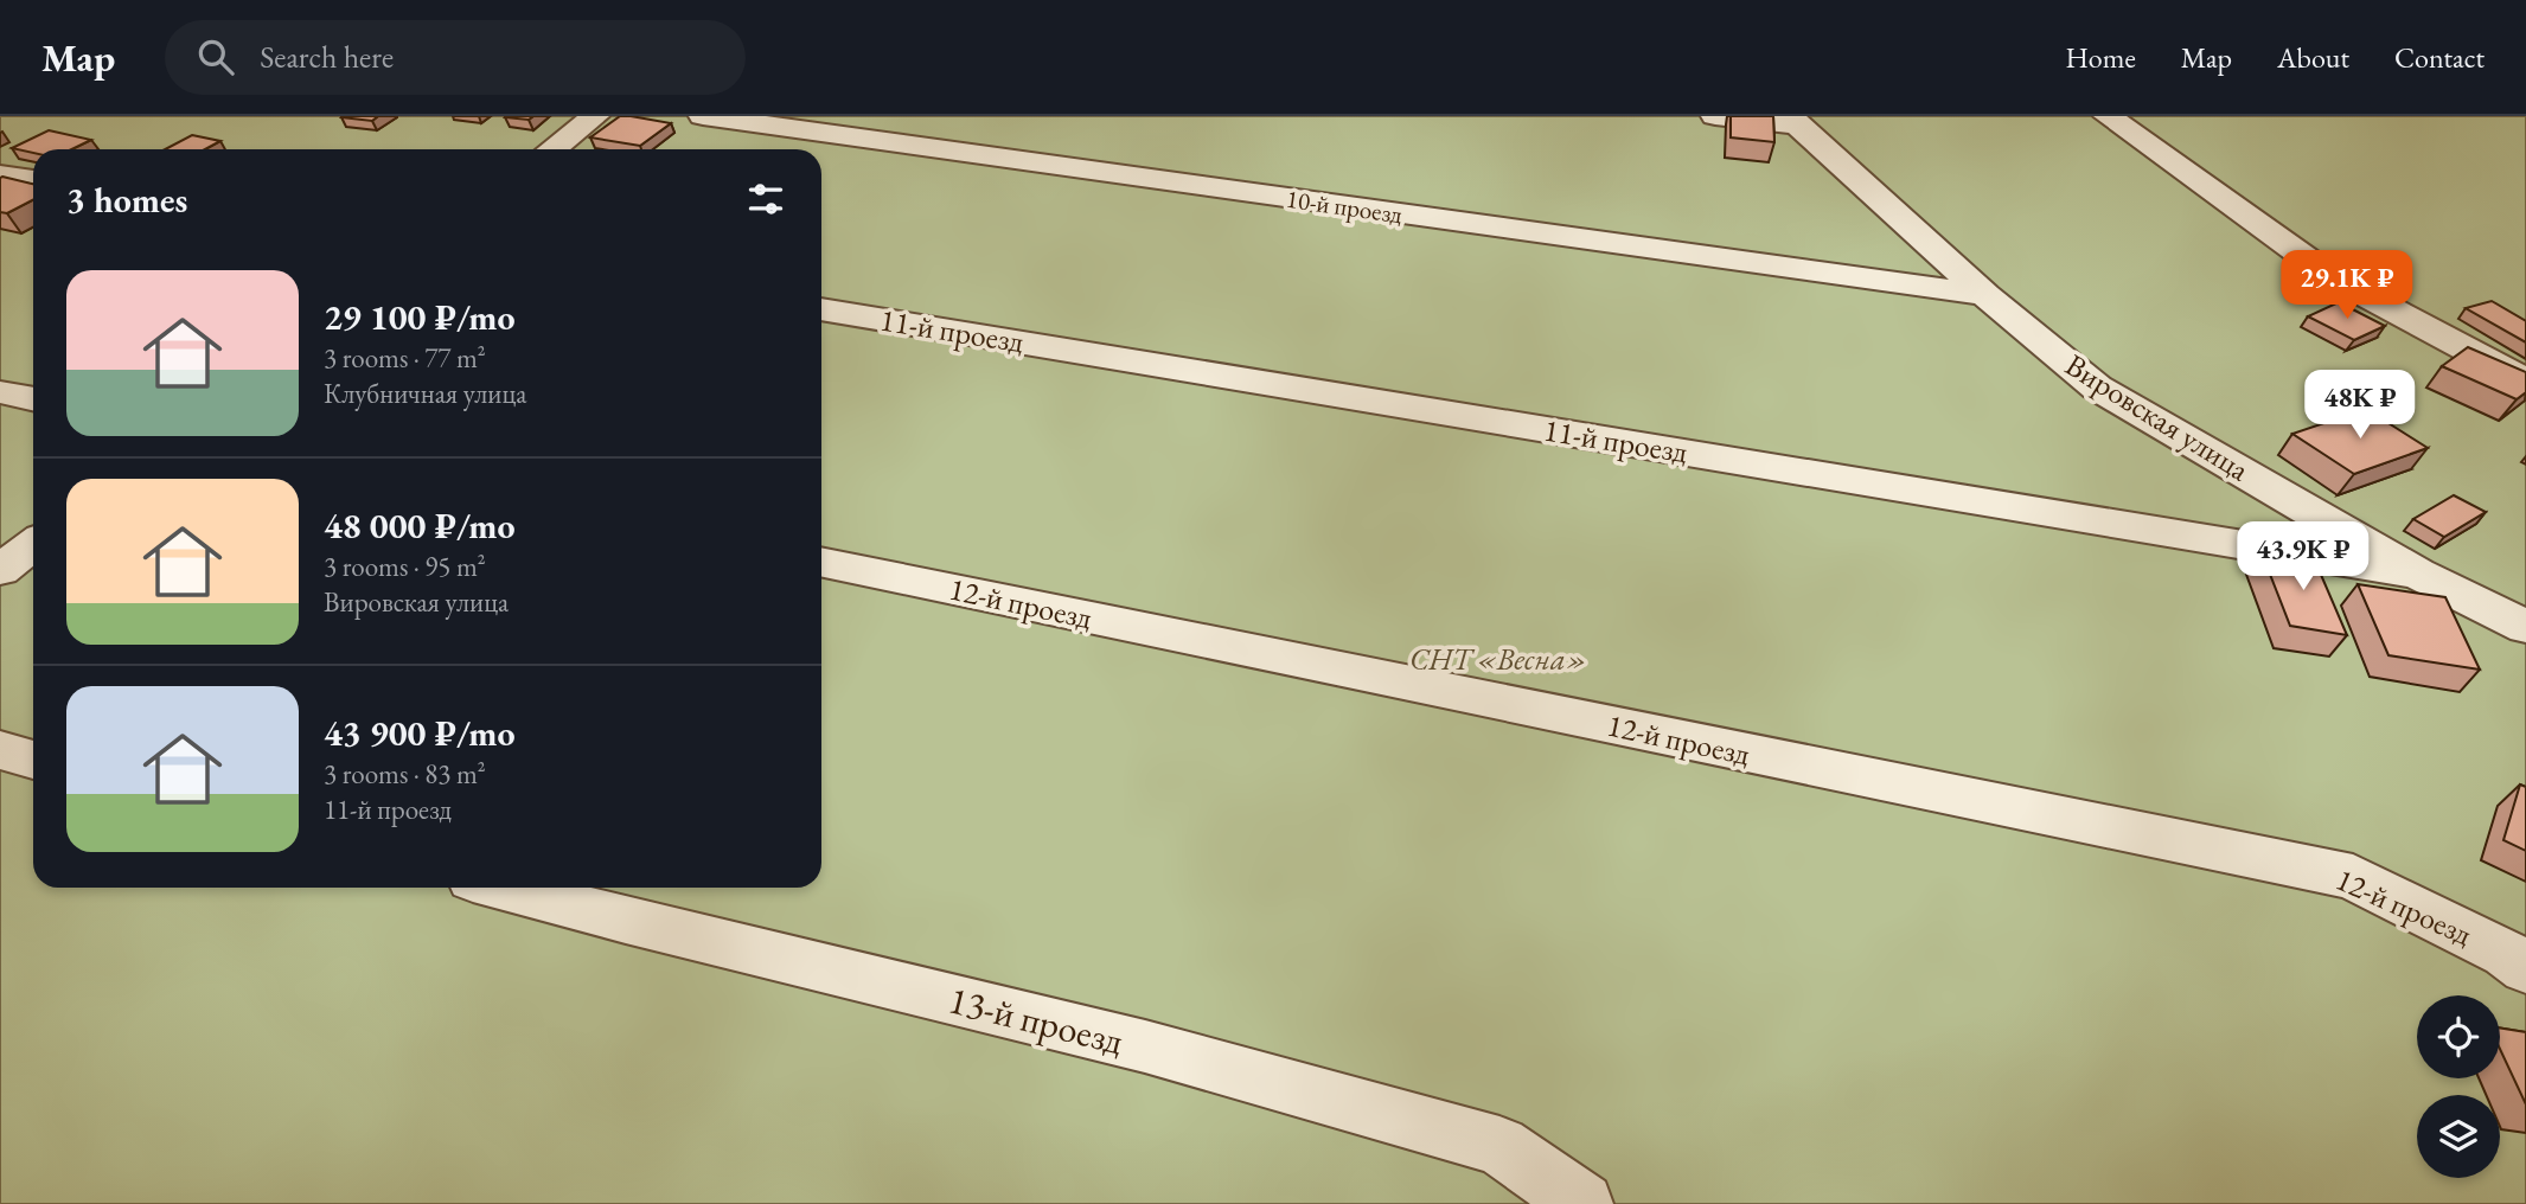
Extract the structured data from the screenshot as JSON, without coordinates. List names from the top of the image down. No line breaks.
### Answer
{"streets":{"street":["10-й проезд","11-й проезд","Вировская улица","12-й проезд","13-й проезд"]},"crossings":[["10-й проезд","Вировская улица"],["11-й проезд","Вировская улица"]],"parks":["СНТ «Весна»"],"page":{"header":"Map","search":"Search here","nav":["Home","Map","About","Contact"],"heading":"3 homes","list":[{"name":"29 100 ₽/mo","note":"3 rooms · 77 m² · Клубничная улица"},{"name":"48 000 ₽/mo","note":"3 rooms · 95 m² · Вировская улица"},{"name":"43 900 ₽/mo","note":"3 rooms · 83 m² · 11-й проезд"}],"price":["29.1K ₽","48K ₽","43.9K ₽"]}}
